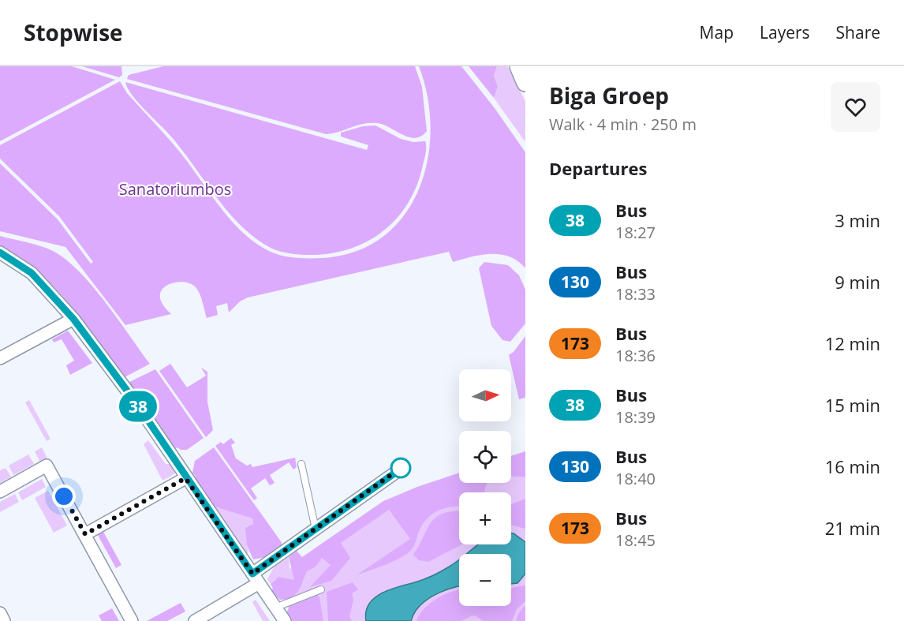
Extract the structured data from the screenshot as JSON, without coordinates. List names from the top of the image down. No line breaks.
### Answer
{"parks":["Sanatoriumbos"],"lines":["bus line 38"],"north":"right","page":{"header":"Stopwise","nav":["Map","Layers","Share"],"on_map":"38","heading":[["Biga Groep","Walk · 4 min · 250 m"],"Departures"],"list":[{"mark":"38","name":"Bus","note":"18:27","value":"3 min"},{"mark":"130","name":"Bus","note":"18:33","value":"9 min"},{"mark":"173","name":"Bus","note":"18:36","value":"12 min"},{"mark":"38","name":"Bus","note":"18:39","value":"15 min"},{"mark":"130","name":"Bus","note":"18:40","value":"16 min"},{"mark":"173","name":"Bus","note":"18:45","value":"21 min"}],"map_buttons":["+","−"]}}
